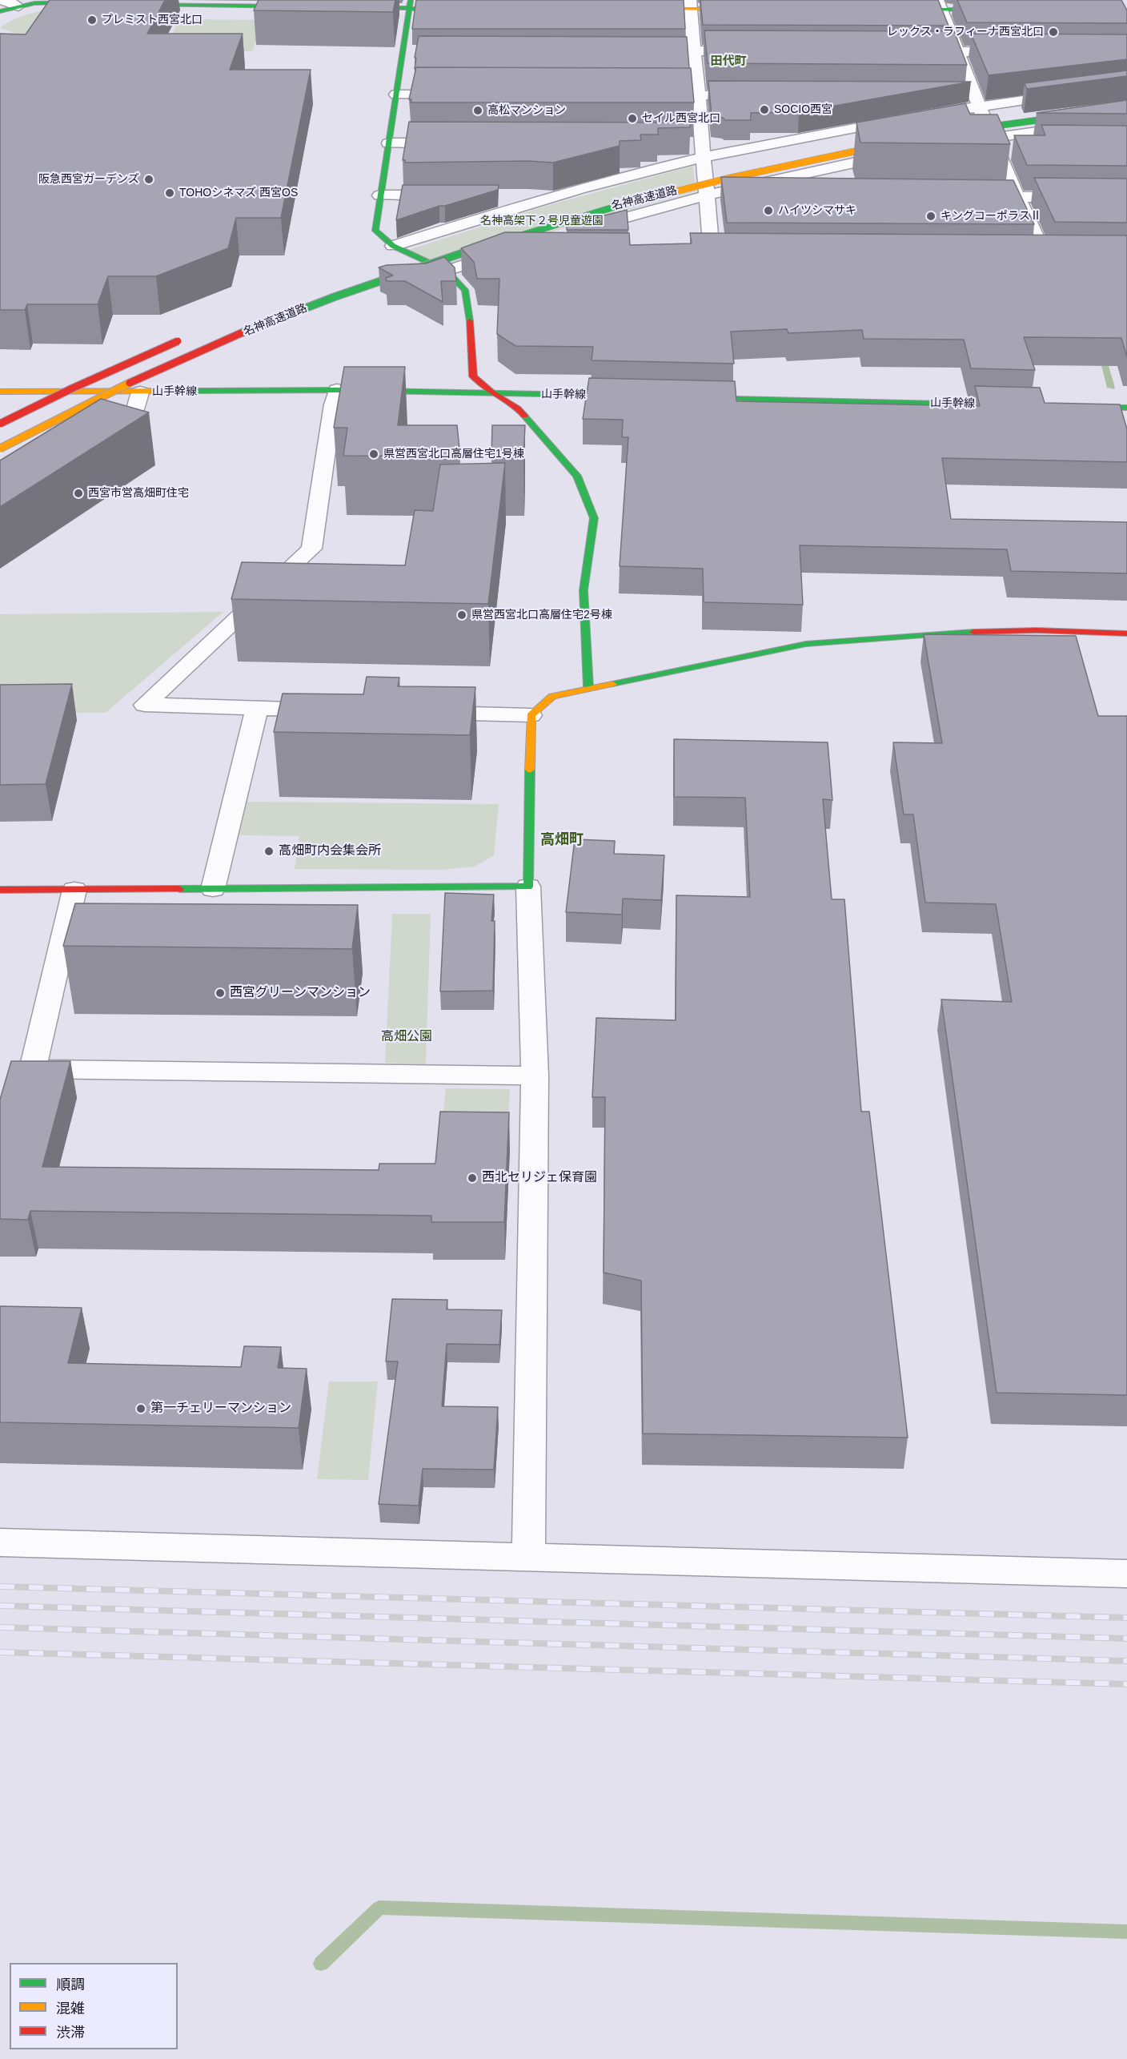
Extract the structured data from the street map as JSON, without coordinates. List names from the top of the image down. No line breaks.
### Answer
{"streets":{"main road":["名神高速道路","山手幹線"]},"districts":["田代町","高畑町"],"parks":["名神高架下２号児童遊園","高畑公園"],"places":["プレミスト西宮北口","レックス・ラフィーナ西宮北口","SOCIO西宮","高松マンション","セイル西宮北口","阪急西宮ガーデンズ","TOHOシネマズ 西宮OS","ハイツシマサキ","キングコーポラスⅡ","県営西宮北口高層住宅1号棟","西宮市営高畑町住宅","県営西宮北口高層住宅2号棟","高畑町内会集会所","西宮グリーンマンション","西北セリジェ保育園","第一チェリーマンション"],"legend":["順調","混雑","渋滞"]}
